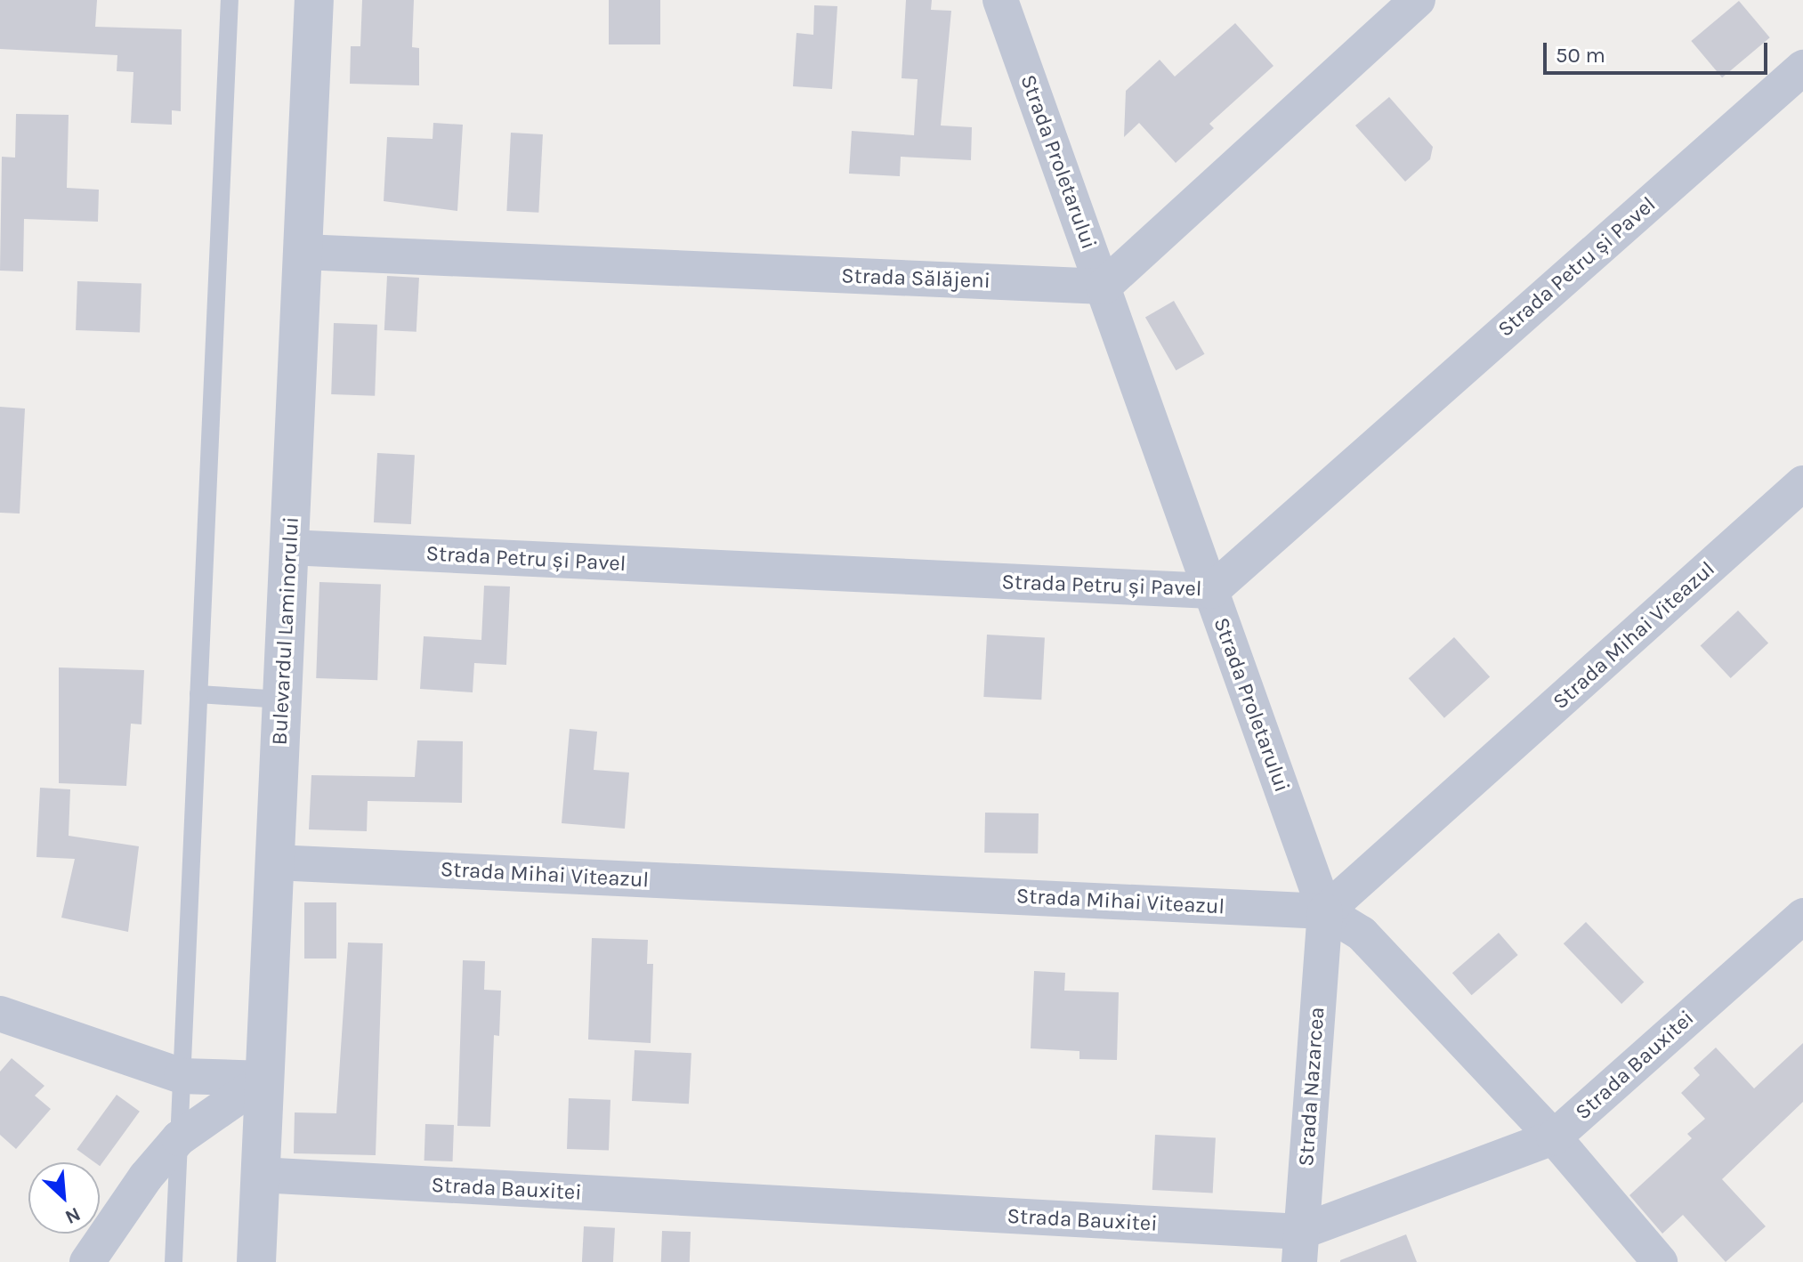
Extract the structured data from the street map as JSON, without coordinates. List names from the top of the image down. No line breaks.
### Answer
{"streets":{"street":["Strada Proletarului","Strada Petru și Pavel","Strada Sălăjeni","Bulevardul Laminorului","Strada Mihai Viteazul","Strada Bauxitei","Strada Nazarcea"]},"crossings":[["Strada Proletarului","Strada Petru și Pavel"],["Strada Proletarului","Strada Sălăjeni"],["Strada Proletarului","Strada Mihai Viteazul"],["Strada Proletarului","Strada Nazarcea"],["Strada Petru și Pavel","Bulevardul Laminorului"],["Strada Sălăjeni","Bulevardul Laminorului"],["Bulevardul Laminorului","Strada Mihai Viteazul"],["Bulevardul Laminorului","Strada Bauxitei"],["Strada Mihai Viteazul","Strada Nazarcea"],["Strada Bauxitei","Strada Nazarcea"]],"scale_bar":"50 m","north":"bottom right"}
